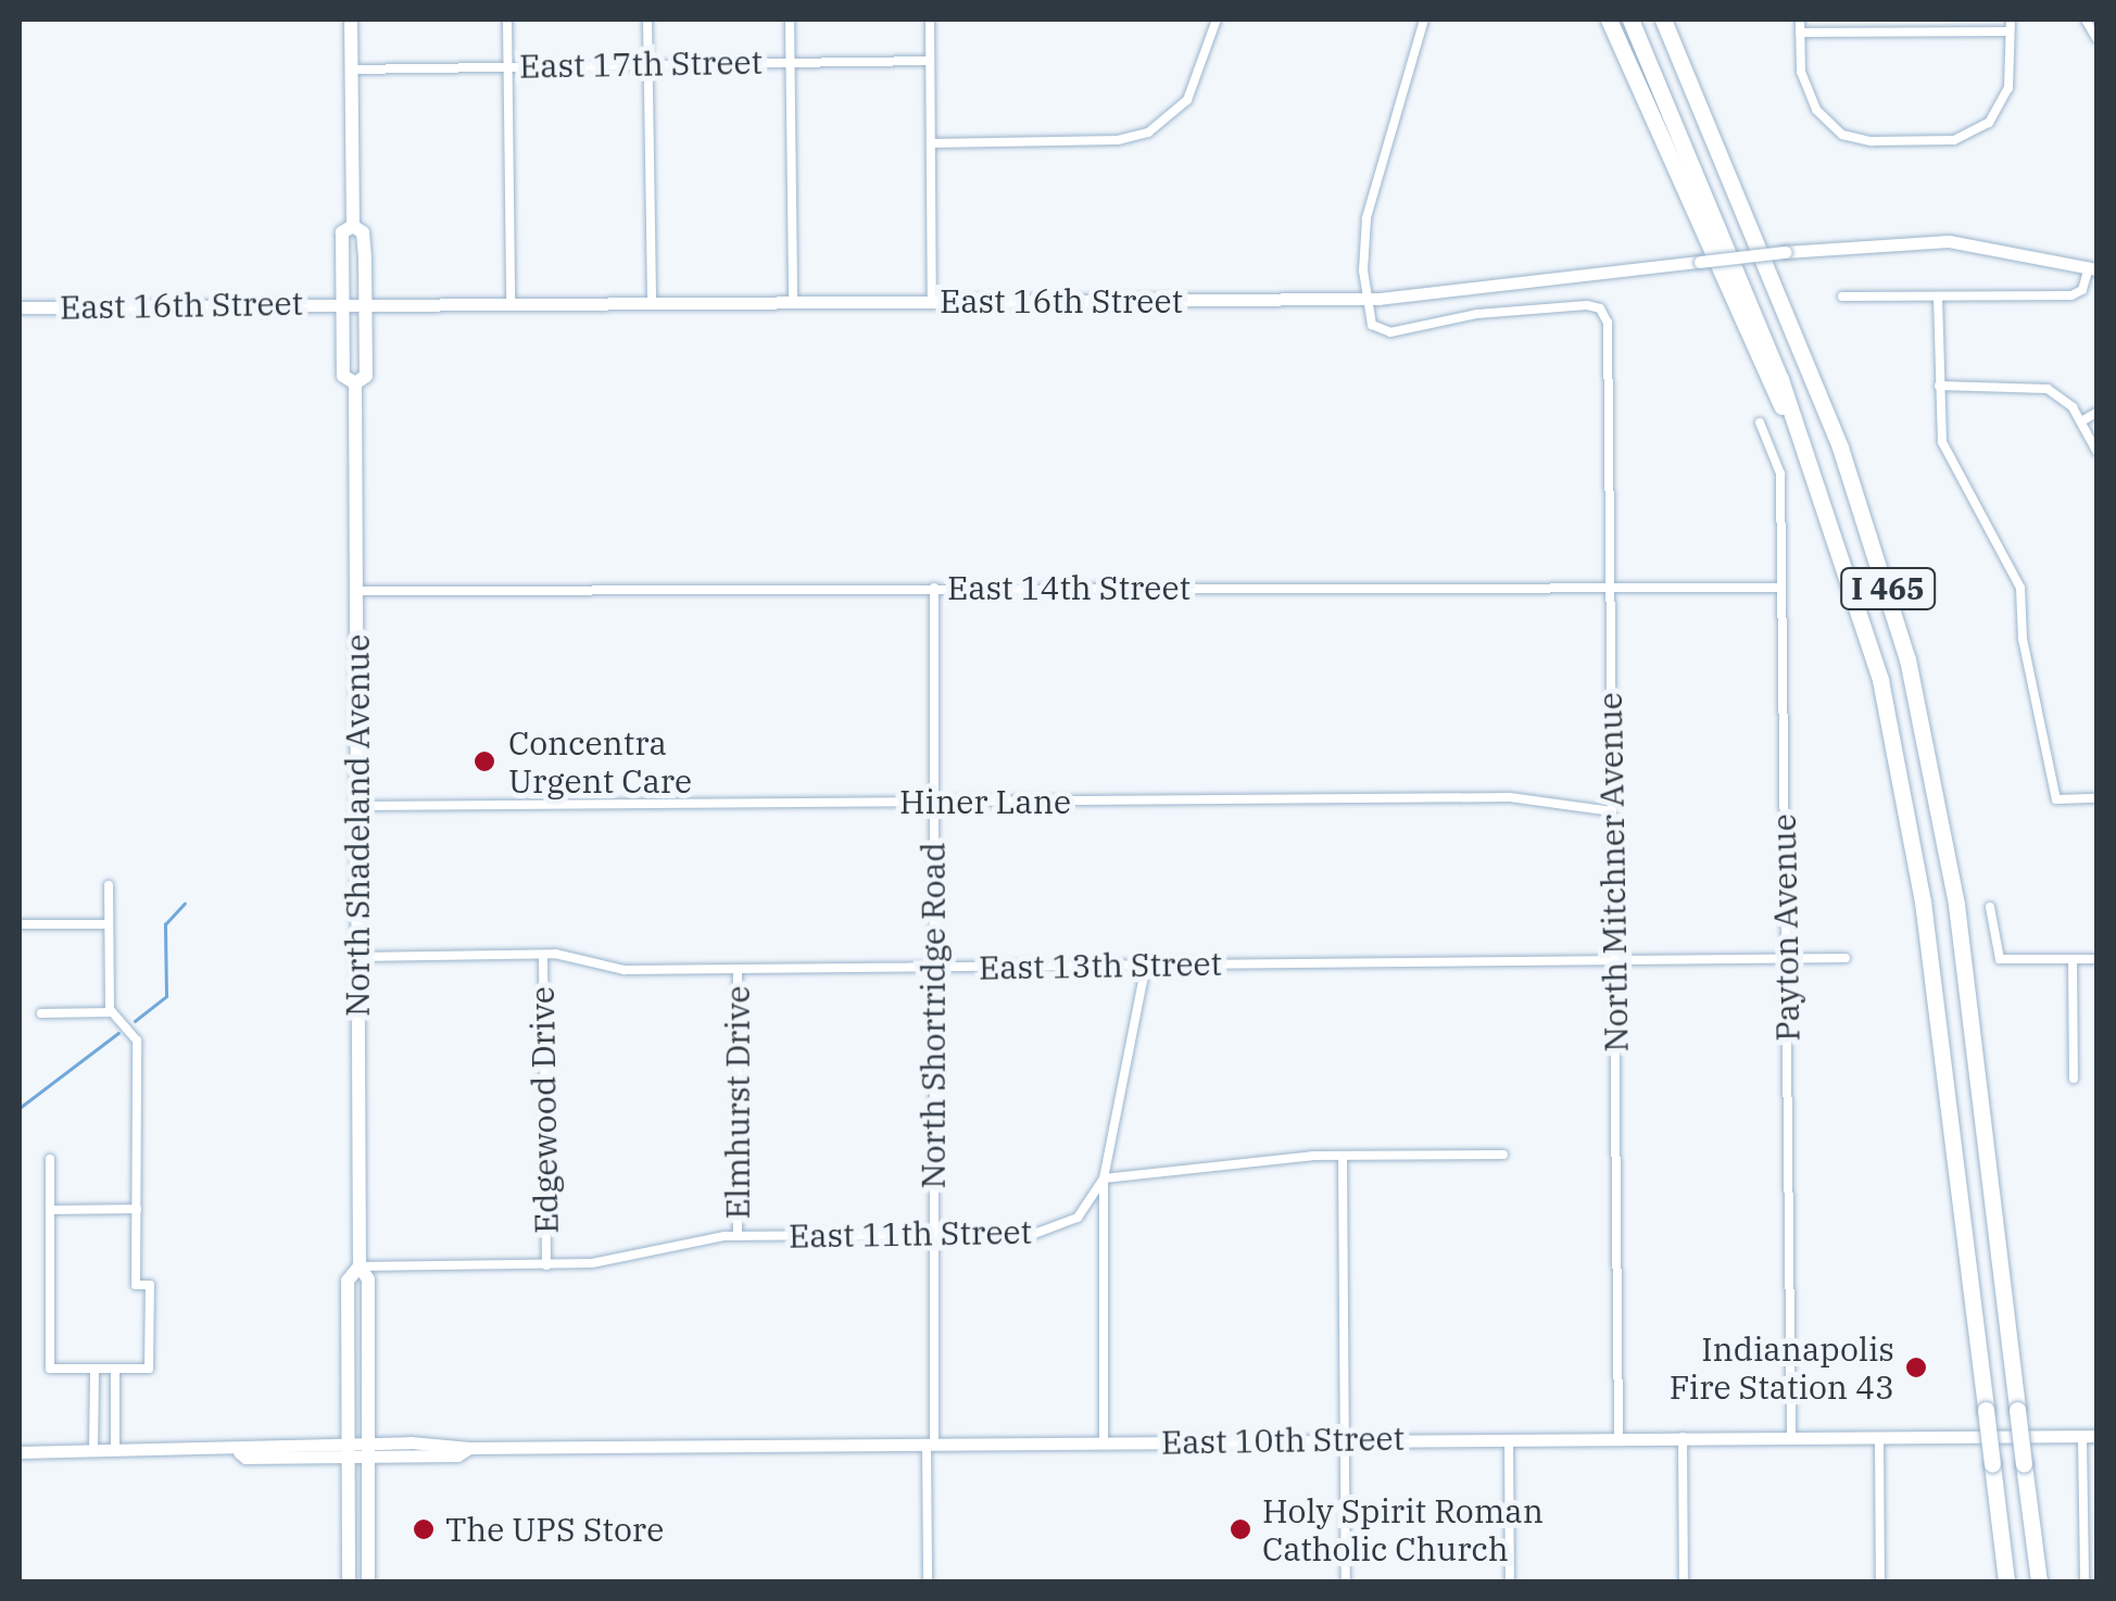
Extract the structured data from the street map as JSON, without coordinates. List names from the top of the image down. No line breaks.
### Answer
{"streets":{"highway":["I 465"],"main road":["North Shadeland Avenue"],"street":["East 17th Street","East 16th Street","East 14th Street","Hiner Lane","North Mitchner Avenue","Payton Avenue","East 13th Street","North Shortridge Road","Elmhurst Drive","Edgewood Drive","East 11th Street","East 10th Street"]},"crossings":[["East 17th Street","North Shadeland Avenue"],["East 16th Street","North Shadeland Avenue"],["East 16th Street","North Mitchner Avenue"],["East 14th Street","North Shadeland Avenue"],["East 14th Street","North Mitchner Avenue"],["East 14th Street","Payton Avenue"],["East 14th Street","North Shortridge Road"],["Hiner Lane","North Shadeland Avenue"],["Hiner Lane","North Mitchner Avenue"],["Hiner Lane","North Shortridge Road"],["North Shadeland Avenue","East 13th Street"],["North Shadeland Avenue","East 11th Street"],["North Shadeland Avenue","East 10th Street"],["North Mitchner Avenue","East 13th Street"],["North Mitchner Avenue","East 10th Street"],["Payton Avenue","East 13th Street"],["Payton Avenue","East 10th Street"],["East 13th Street","North Shortridge Road"],["East 13th Street","Elmhurst Drive"],["East 13th Street","Edgewood Drive"],["North Shortridge Road","East 11th Street"],["North Shortridge Road","East 10th Street"],["Elmhurst Drive","East 11th Street"],["Edgewood Drive","East 11th Street"]],"places":["Concentra Urgent Care","Indianapolis Fire Station 43","The UPS Store","Holy Spirit Roman Catholic Church"]}
